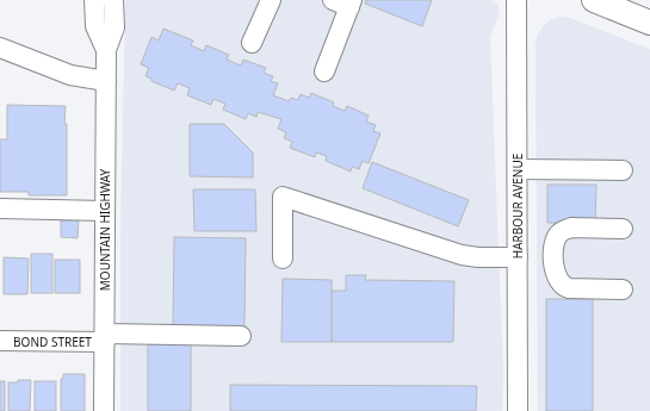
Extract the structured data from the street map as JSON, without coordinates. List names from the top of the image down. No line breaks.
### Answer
{"streets":{"street":["HARBOUR AVENUE","MOUNTAIN HIGHWAY","BOND STREET"]},"crossings":[["MOUNTAIN HIGHWAY","BOND STREET"]]}
